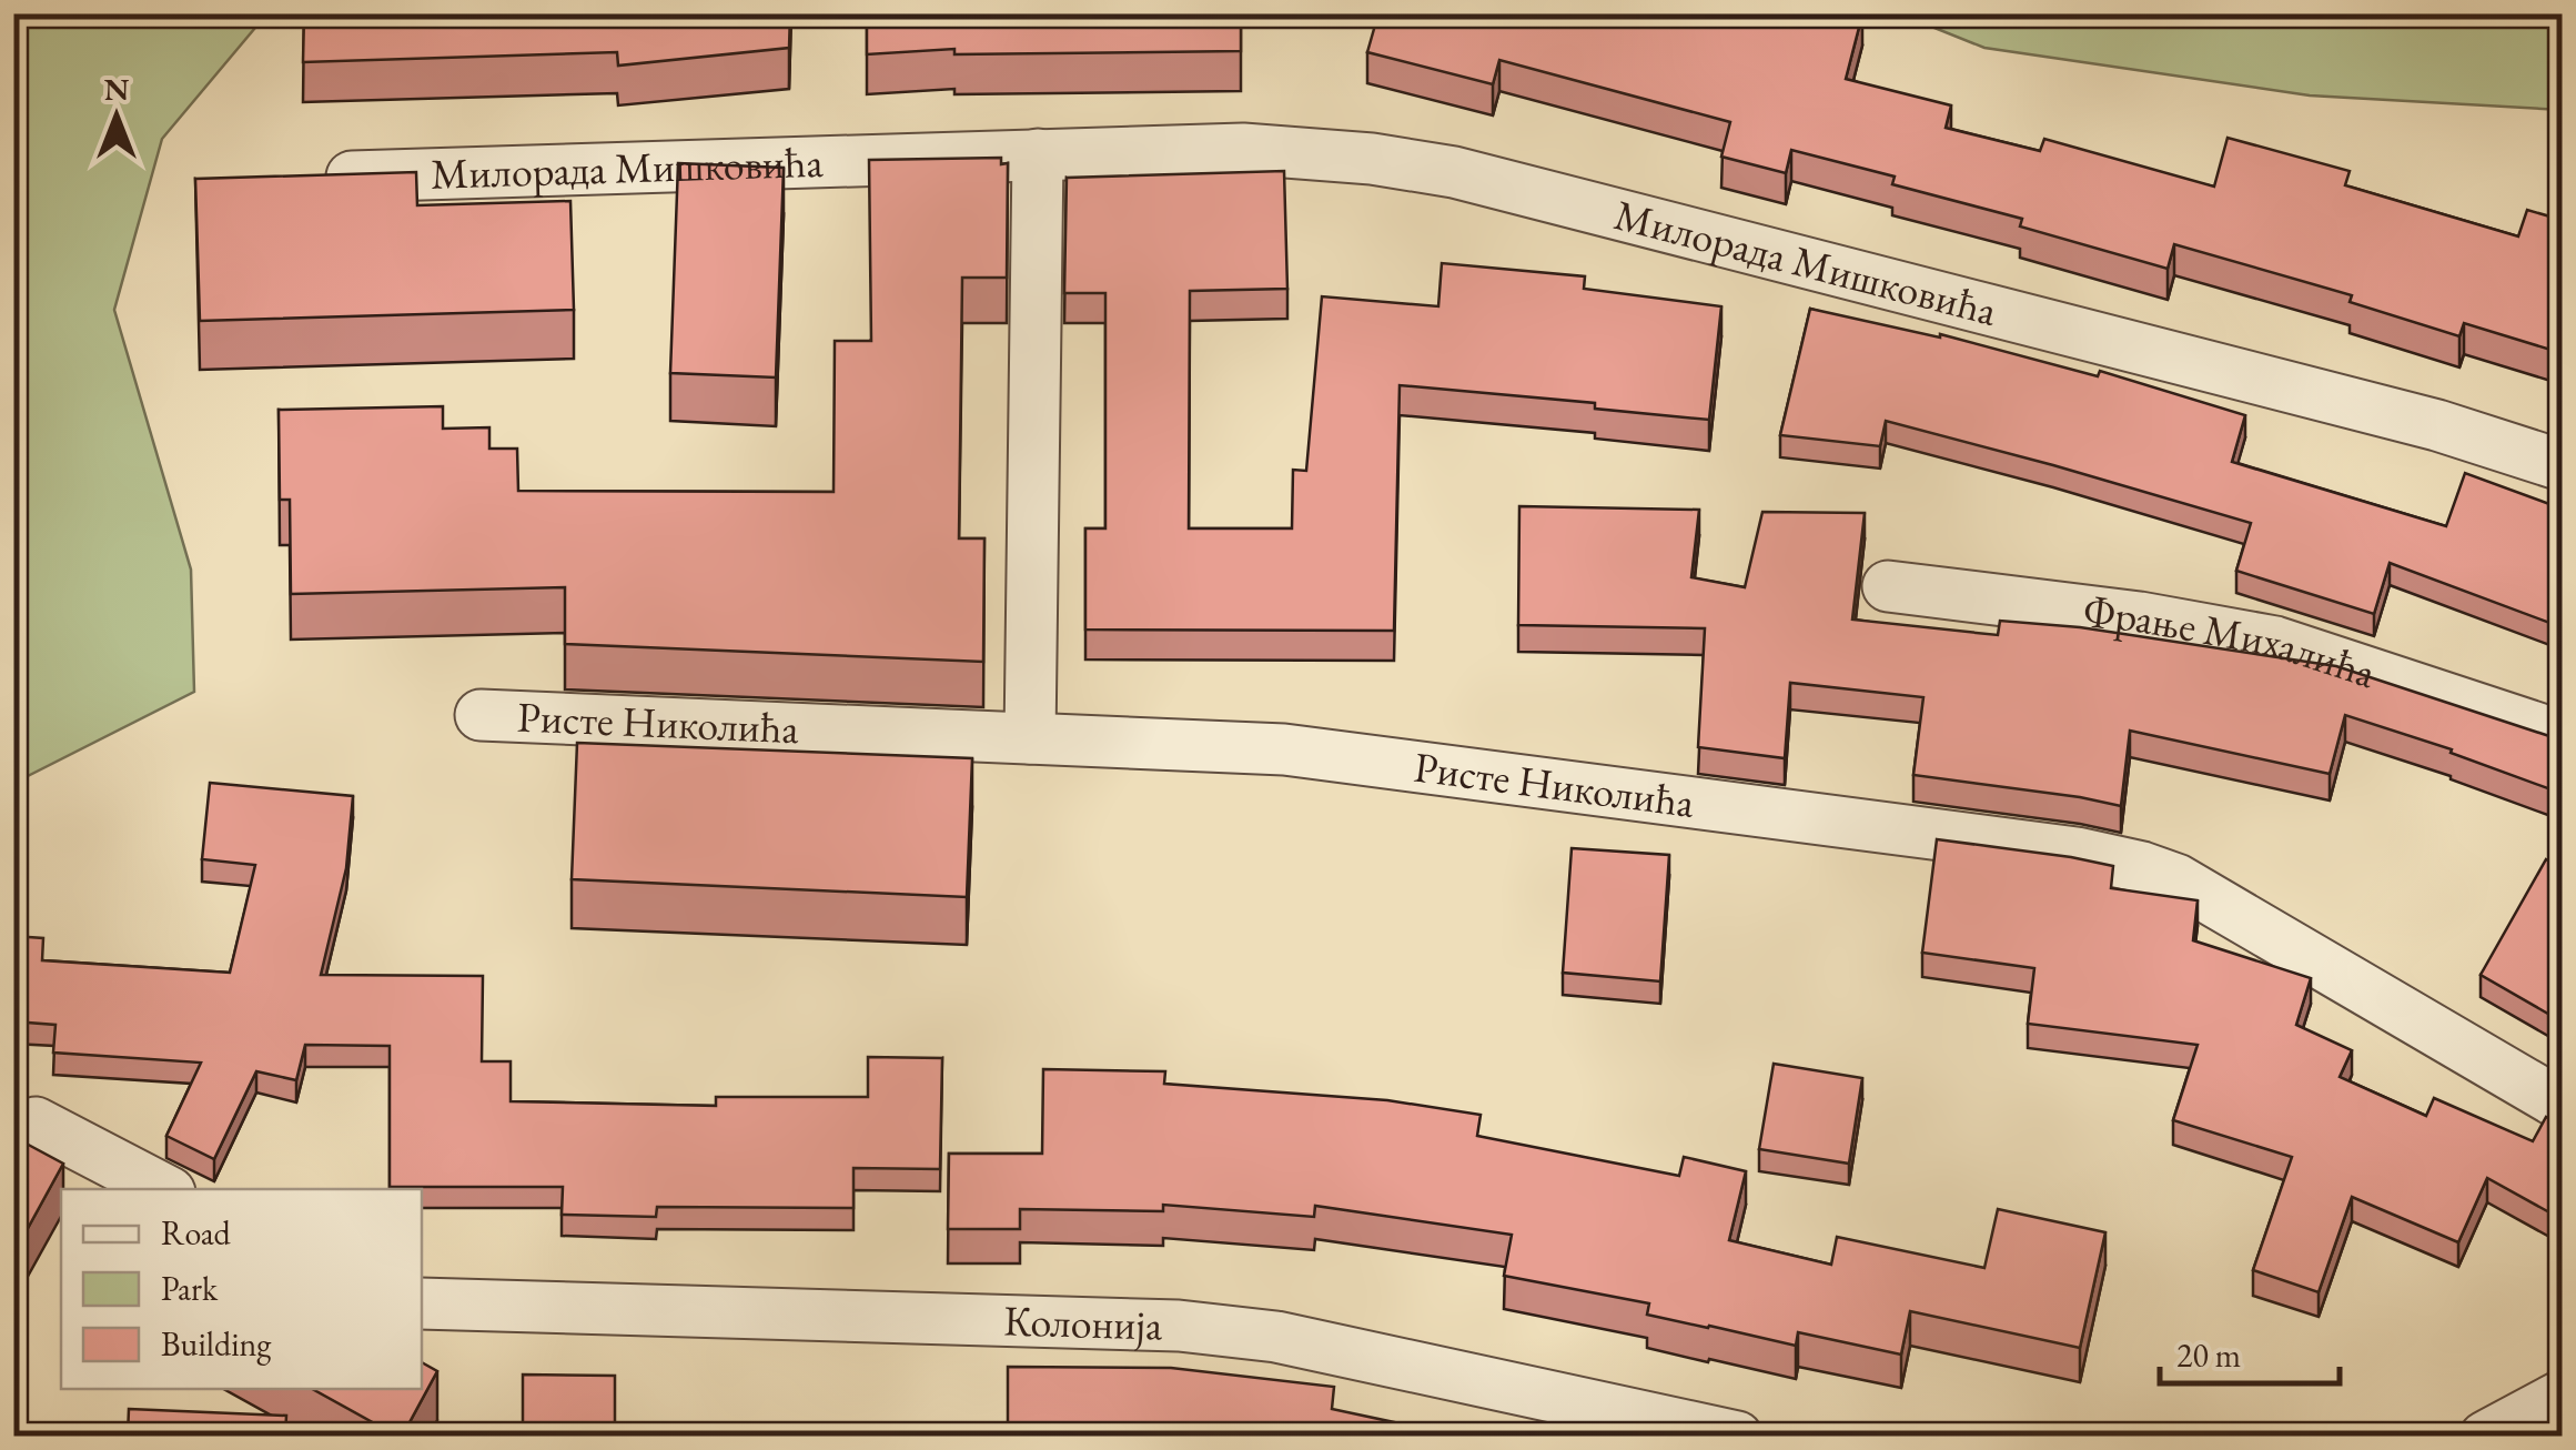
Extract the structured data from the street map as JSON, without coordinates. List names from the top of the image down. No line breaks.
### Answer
{"streets":{"street":["Милорада Мишковића","Фрање Михалића","Ристе Николића","Колонија"]},"legend":["Road","Park","Building"],"scale_bar":"20 m","north":"top"}
